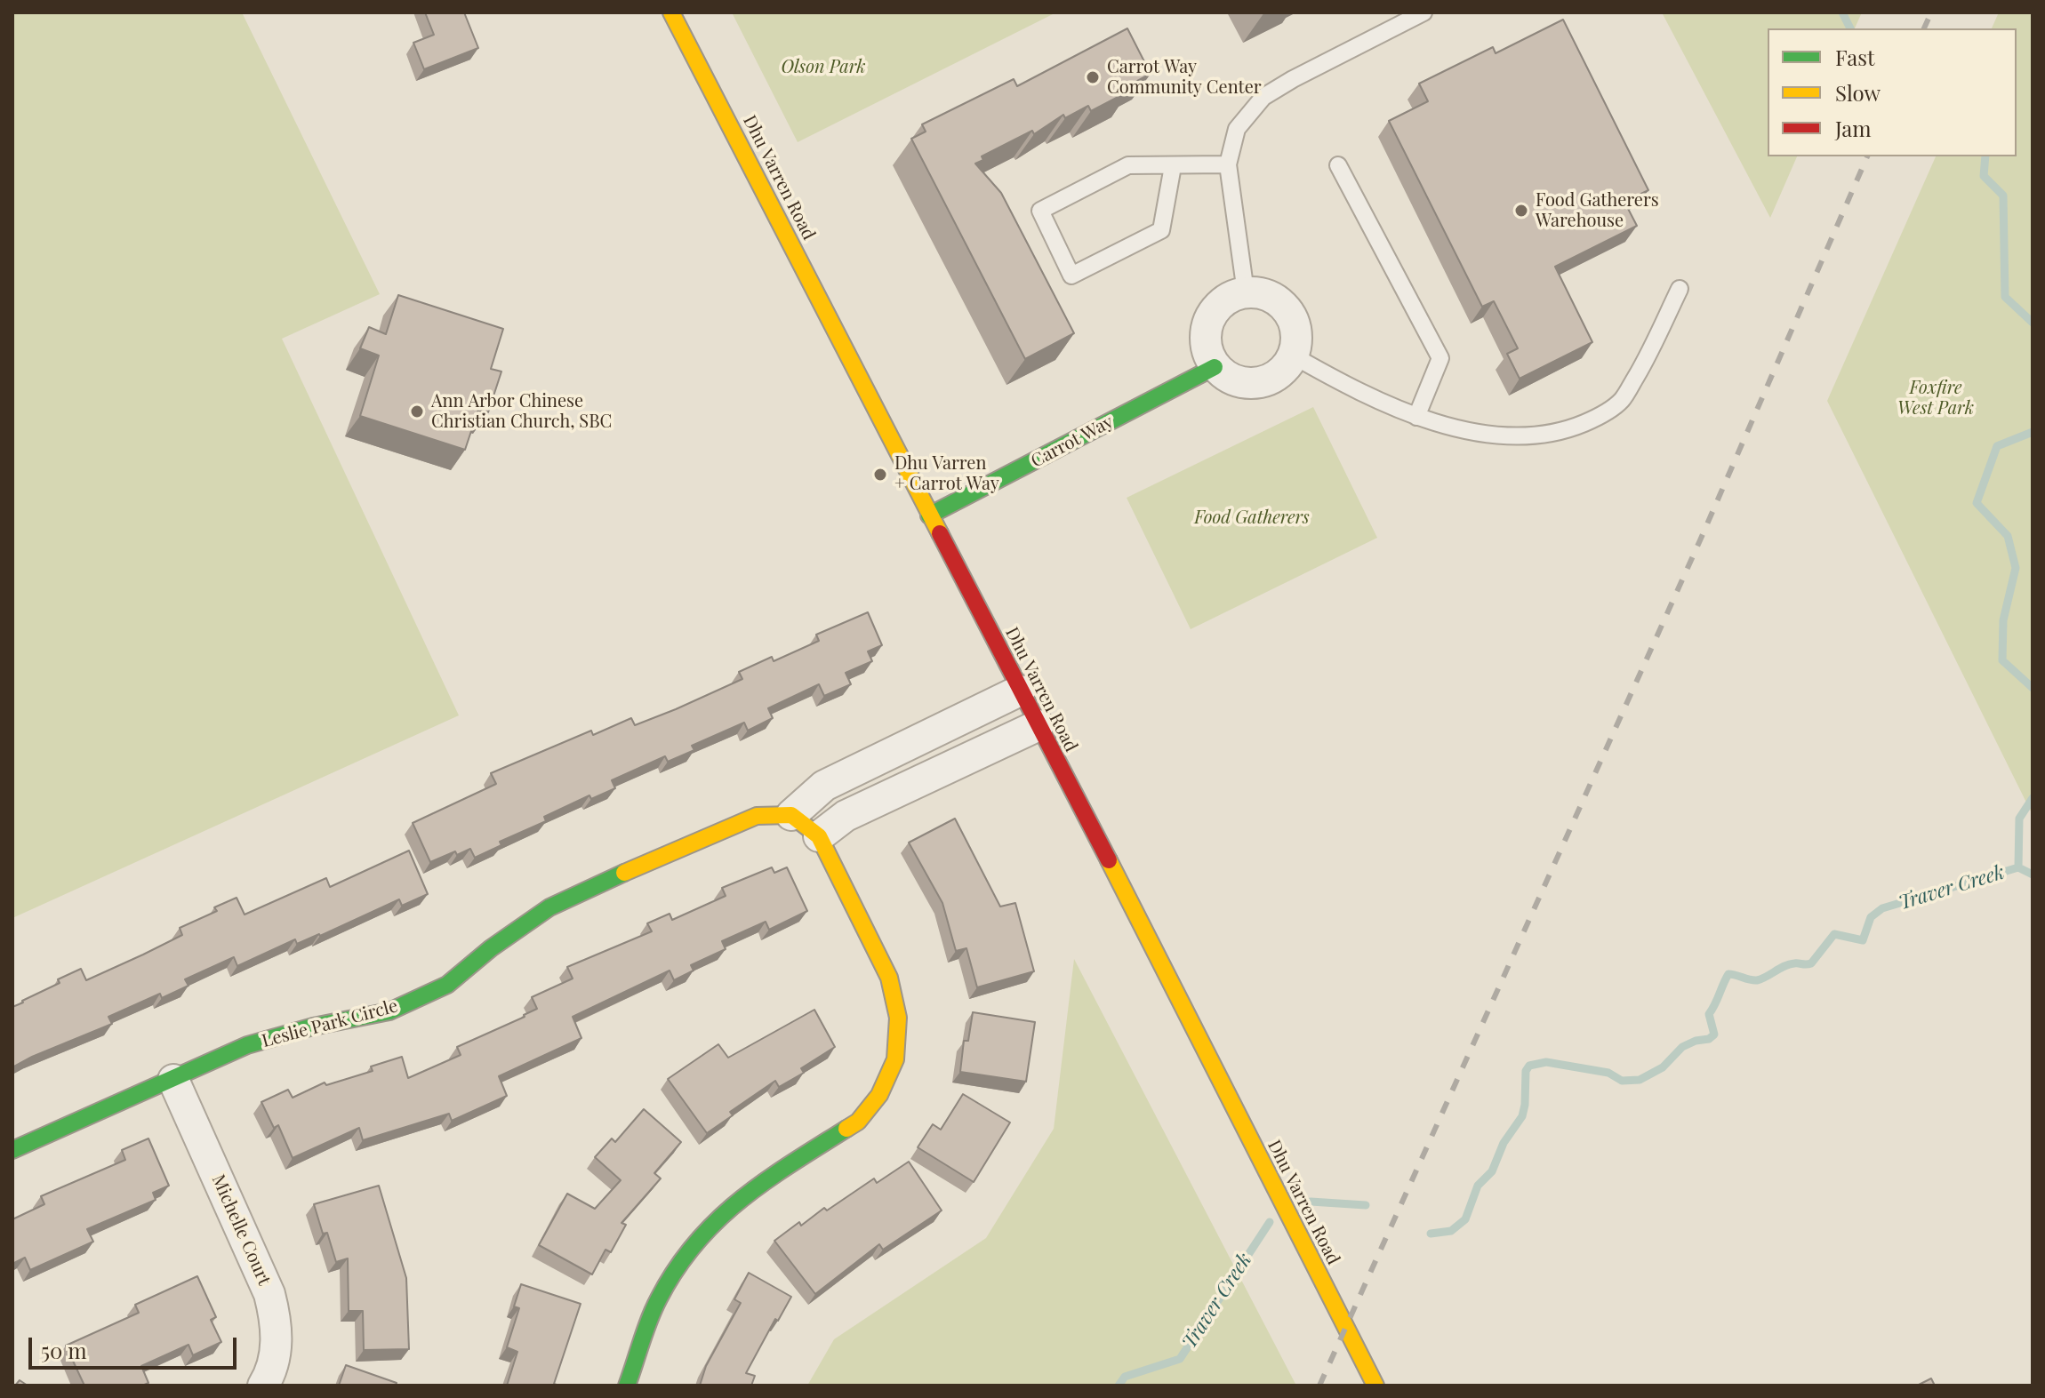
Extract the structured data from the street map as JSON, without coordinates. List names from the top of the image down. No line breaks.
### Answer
{"streets":{"street":["Dhu Varren Road","Carrot Way","Leslie Park Circle","Michelle Court"]},"crossings":[["Dhu Varren Road","Carrot Way"],["Leslie Park Circle","Michelle Court"]],"water":["Traver Creek"],"parks":["Olson Park","Foxfire West Park","Food Gatherers"],"places":["Carrot Way Community Center","Food Gatherers Warehouse","Ann Arbor Chinese Christian Church, SBC","Dhu Varren + Carrot Way"],"legend":["Fast","Slow","Jam"],"scale_bar":"50 m"}
